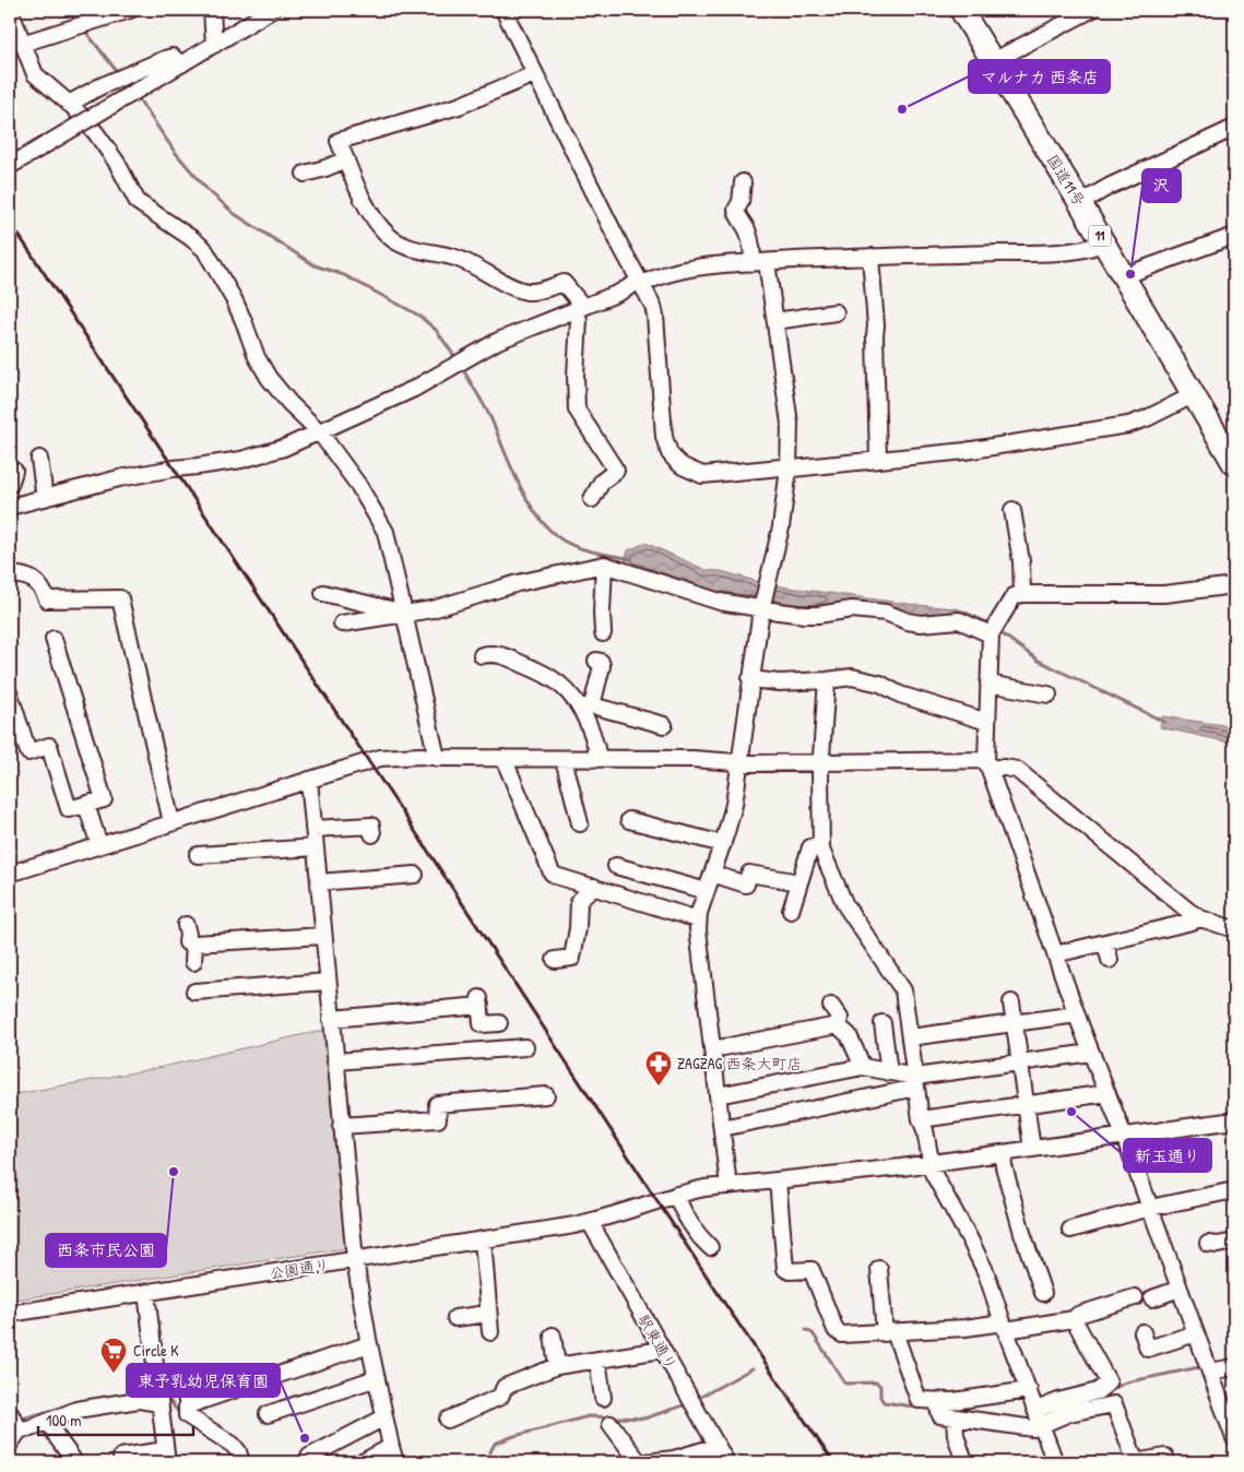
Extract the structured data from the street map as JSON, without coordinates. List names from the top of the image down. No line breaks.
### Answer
{"streets":{"highway":["国道11号","11"],"street":["公園通り","駅東通り"]},"crossings":[["公園通り","駅東通り"]],"places":{"other":["マルナカ 西条店","沢","新玉通り","西条市民公園","東予乳幼児保育園"],"pharmacy":["ZAGZAG 西条大町店"],"supermarket":["Circle K"]},"scale_bar":"100 m"}
